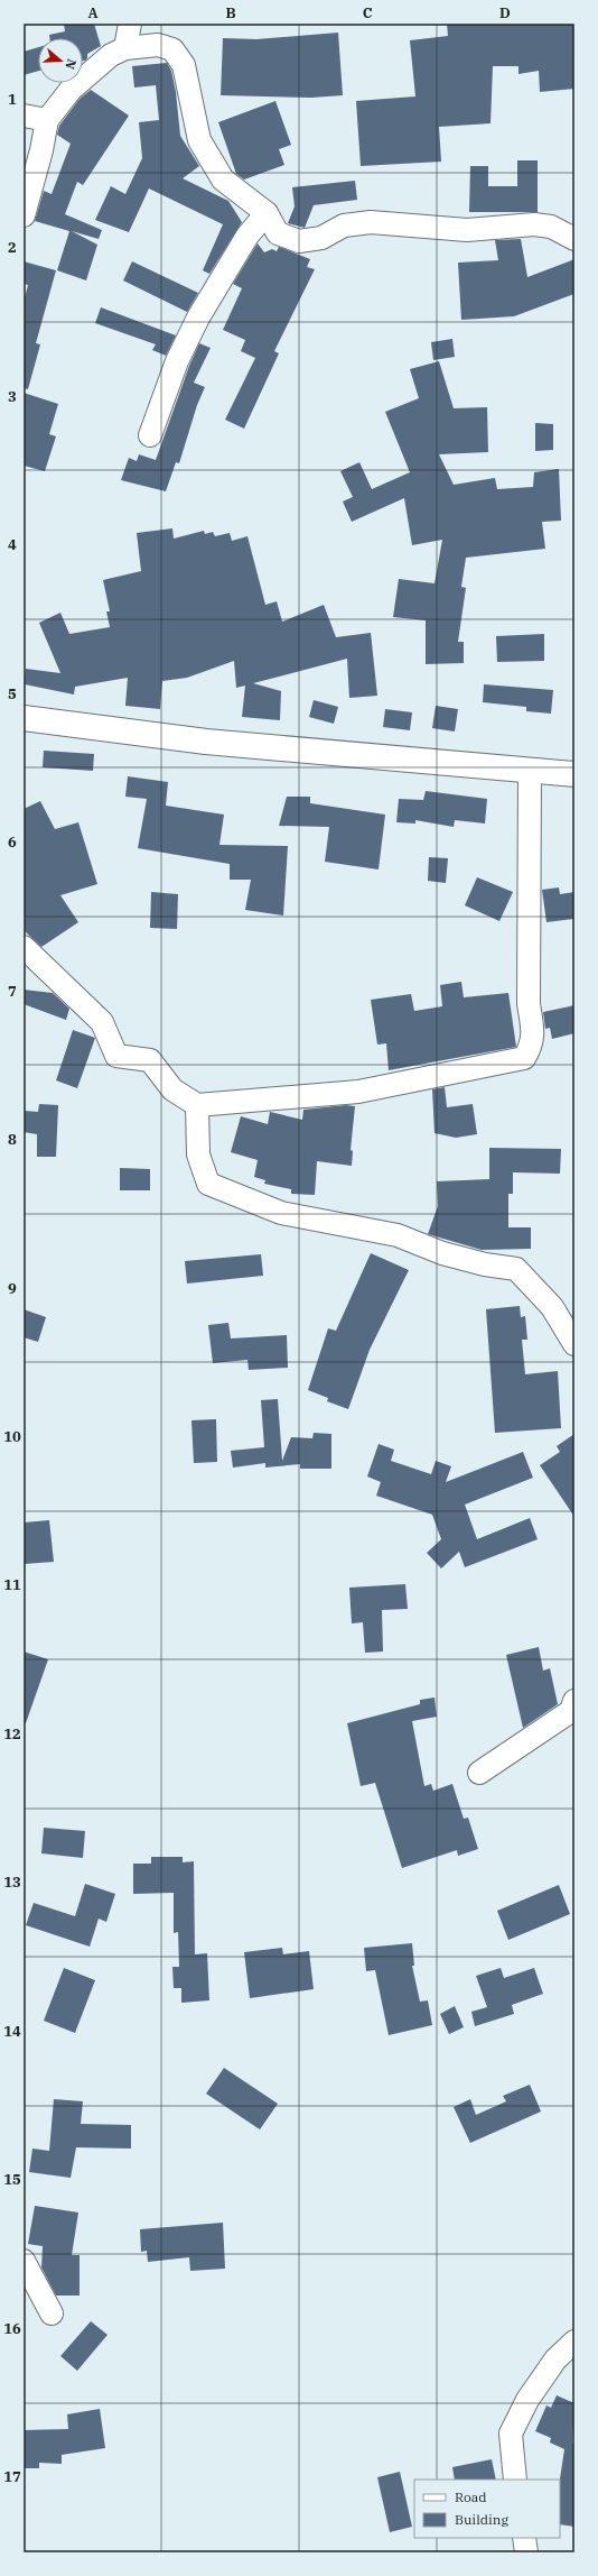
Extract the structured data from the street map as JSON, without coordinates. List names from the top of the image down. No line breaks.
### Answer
{"legend":["Road","Building"],"north":"right","grid":{"columns":["A","B","C","D"],"rows":["1","2","3","4","5","6","7","8","9","10","11","12","13","14","15","16","17"]}}
